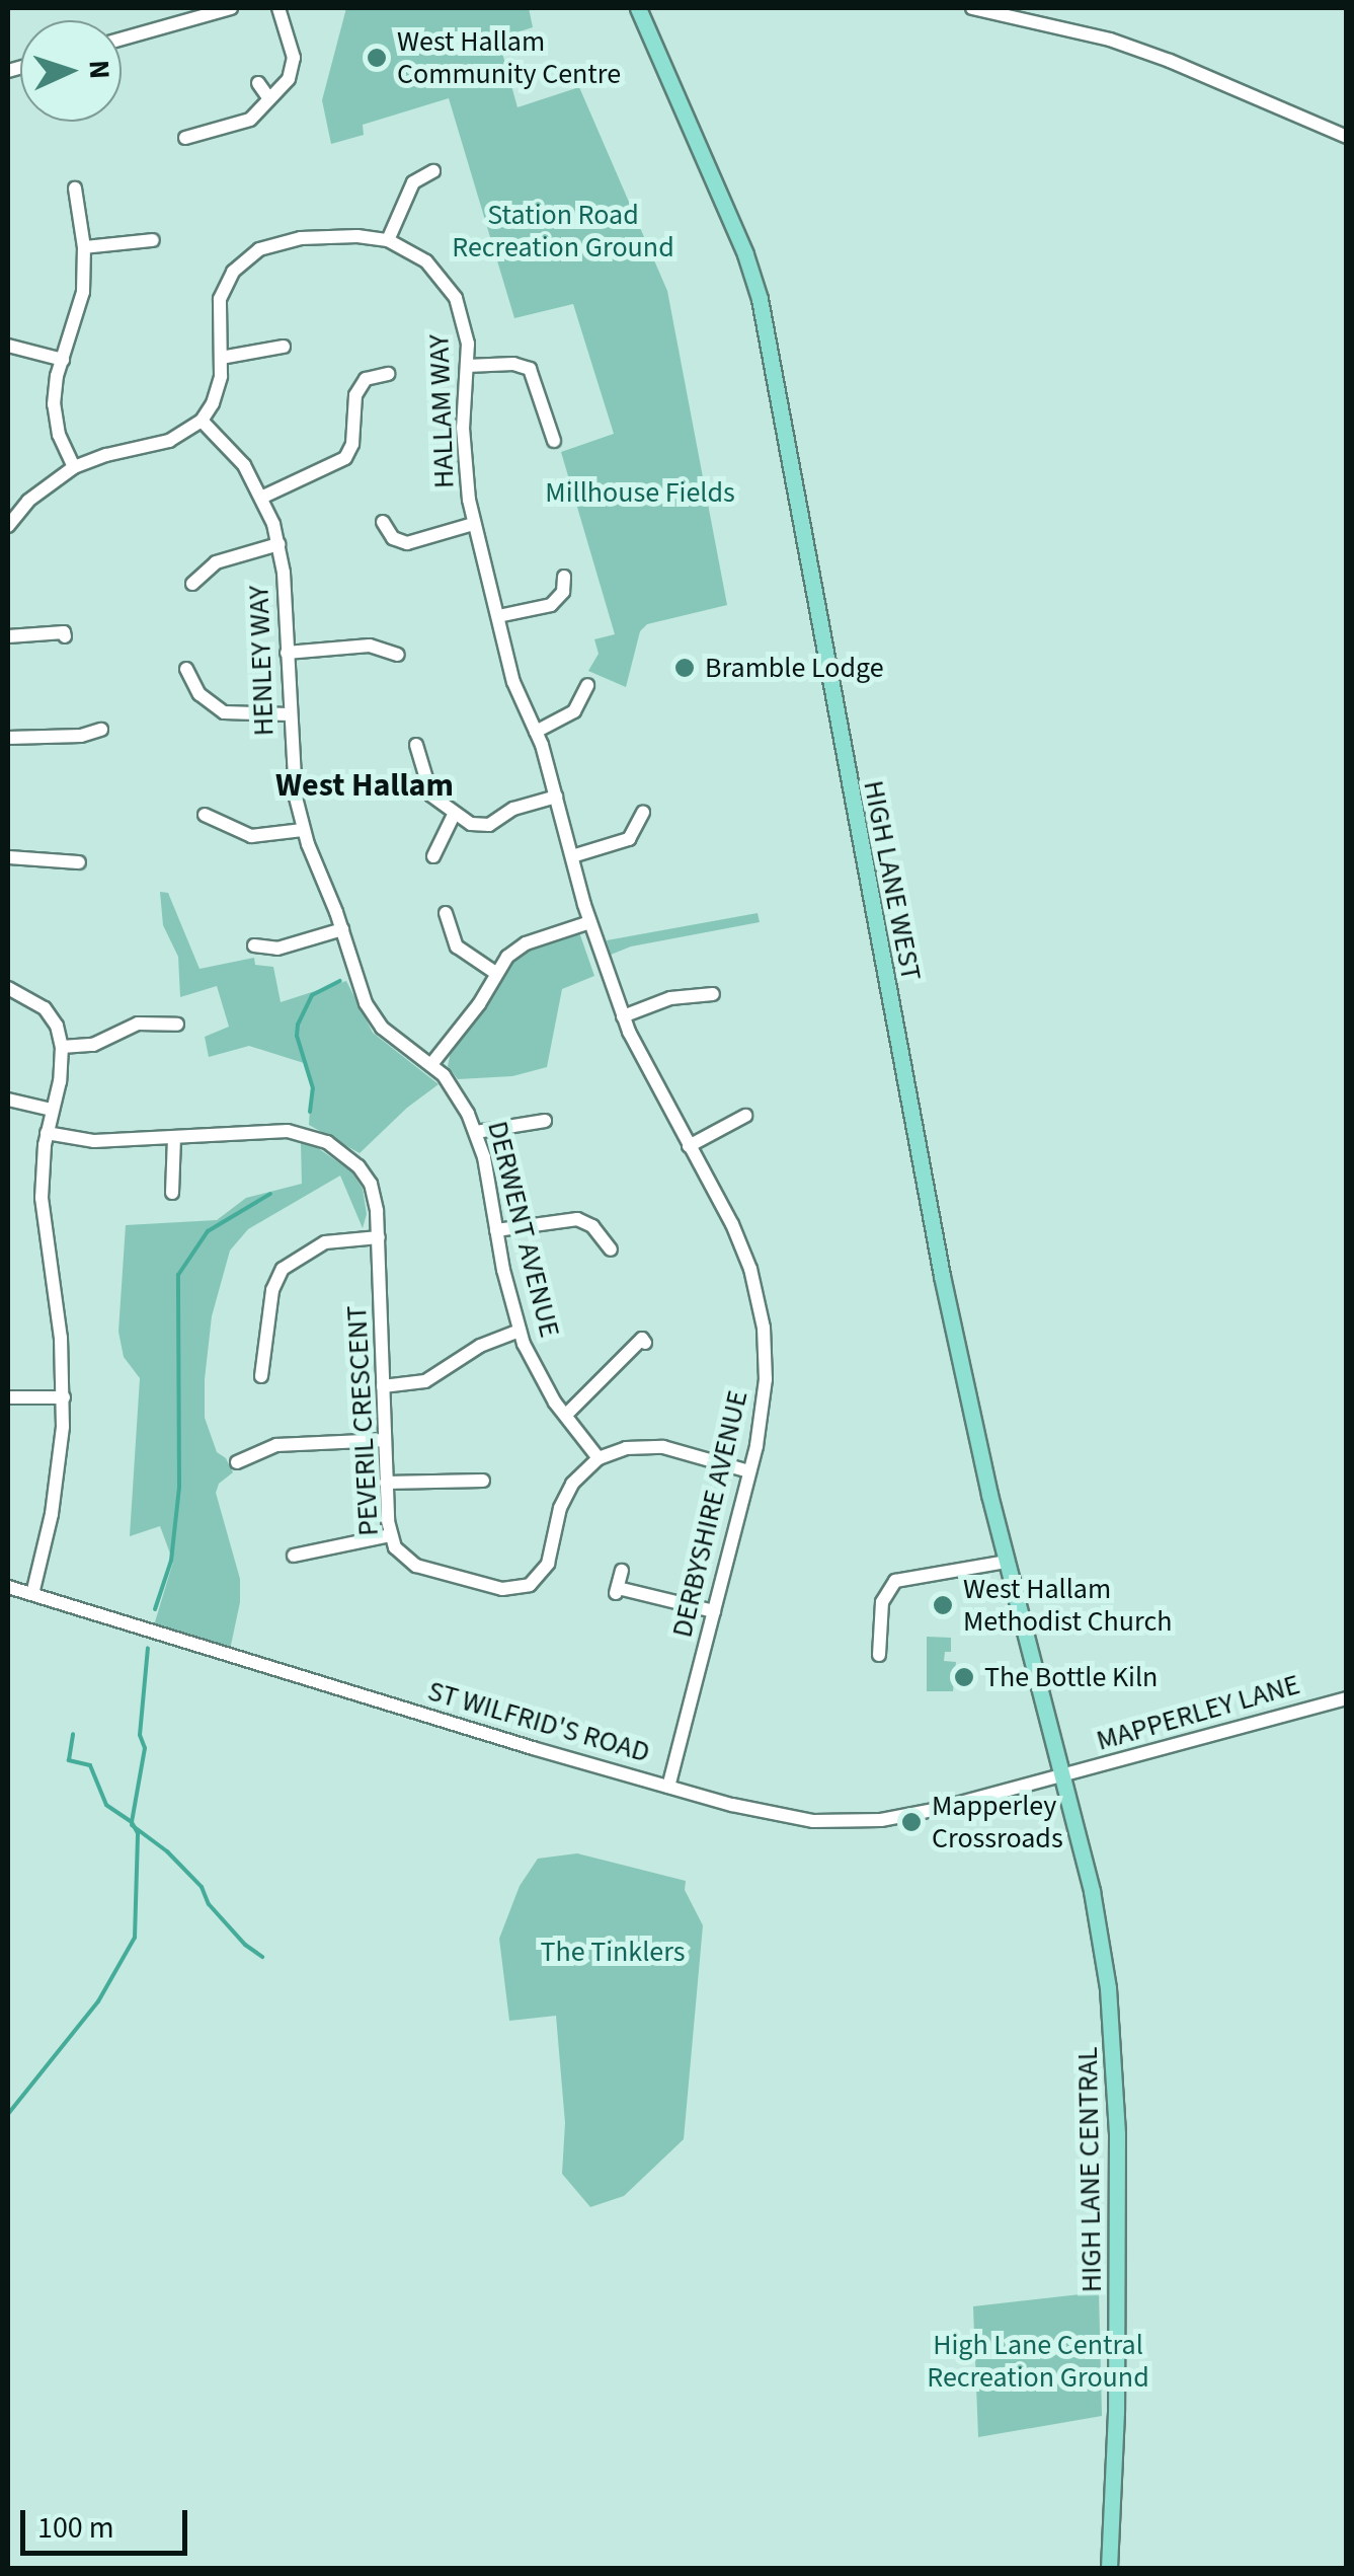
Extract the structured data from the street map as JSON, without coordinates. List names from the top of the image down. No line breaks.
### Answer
{"streets":{"main road":["HIGH LANE WEST","HIGH LANE CENTRAL"],"street":["HALLAM WAY","HENLEY WAY","DERWENT AVENUE","PEVERIL CRESCENT","DERBYSHIRE AVENUE","MAPPERLEY LANE","ST WILFRID'S ROAD"]},"crossings":[["HALLAM WAY","HENLEY WAY"],["HALLAM WAY","DERBYSHIRE AVENUE"],["HENLEY WAY","DERWENT AVENUE"],["HIGH LANE WEST","MAPPERLEY LANE"],["HIGH LANE WEST","ST WILFRID'S ROAD"],["HIGH LANE WEST","HIGH LANE CENTRAL"],["DERWENT AVENUE","PEVERIL CRESCENT"],["DERBYSHIRE AVENUE","ST WILFRID'S ROAD"],["MAPPERLEY LANE","ST WILFRID'S ROAD"],["MAPPERLEY LANE","HIGH LANE CENTRAL"],["ST WILFRID'S ROAD","HIGH LANE CENTRAL"]],"districts":["West Hallam"],"parks":["Station Road Recreation Ground","Millhouse Fields","The Tinklers","High Lane Central Recreation Ground"],"places":["West Hallam Community Centre","Bramble Lodge","West Hallam Methodist Church","The Bottle Kiln","Mapperley Crossroads"],"scale_bar":"100 m","north":"right"}
